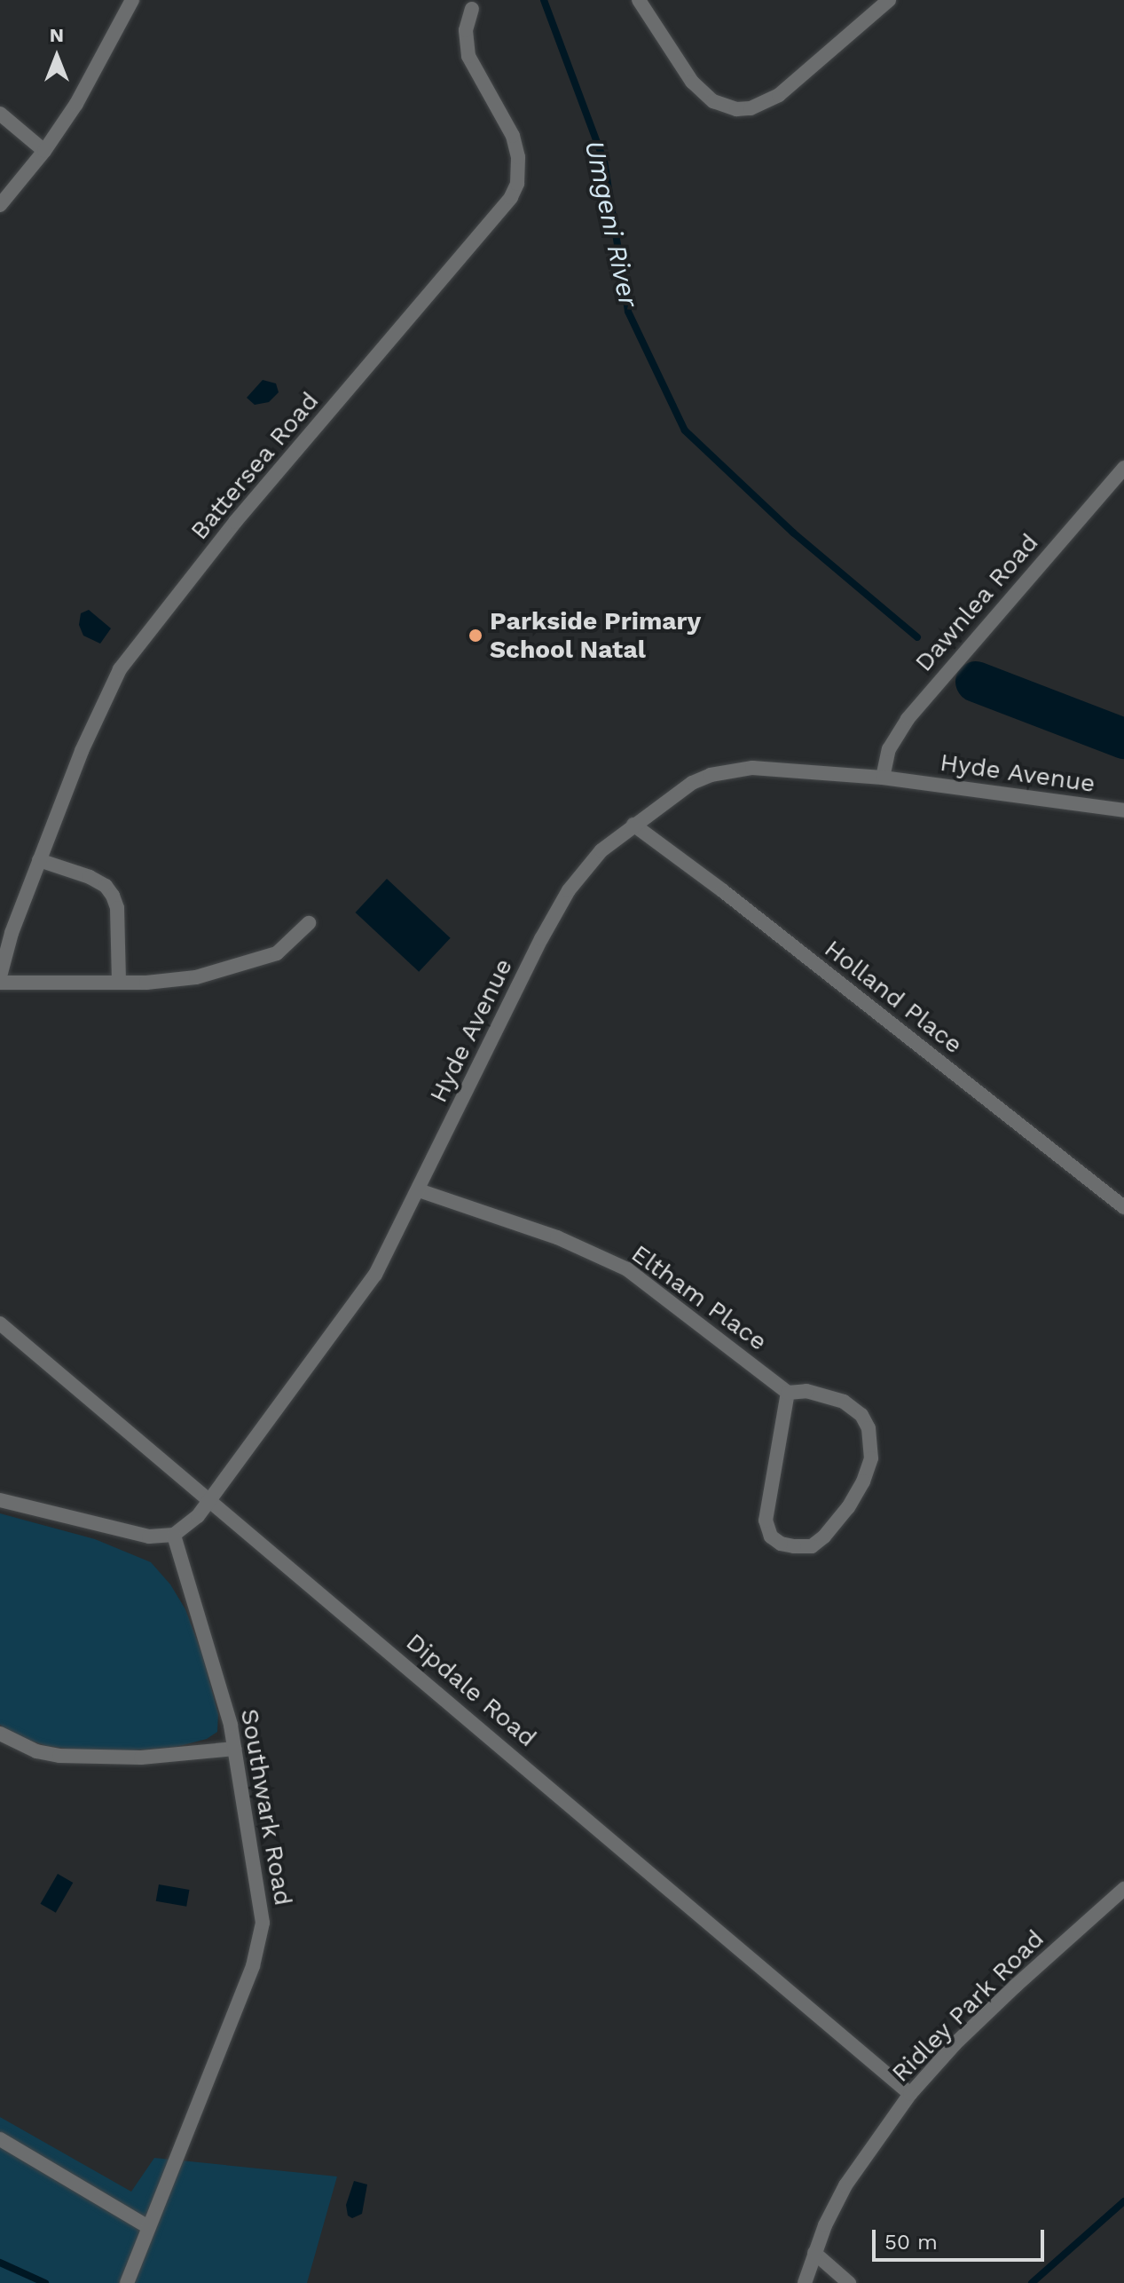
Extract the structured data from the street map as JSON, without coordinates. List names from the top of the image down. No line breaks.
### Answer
{"streets":{"street":["Battersea Road","Dawnlea Road","Hyde Avenue","Holland Place","Eltham Place","Dipdale Road","Southwark Road","Ridley Park Road"]},"crossings":[["Dawnlea Road","Hyde Avenue"],["Hyde Avenue","Holland Place"],["Hyde Avenue","Eltham Place"],["Hyde Avenue","Dipdale Road"],["Hyde Avenue","Southwark Road"],["Dipdale Road","Ridley Park Road"]],"water":["Umgeni River"],"places":["Parkside Primary School Natal"],"scale_bar":"50 m","north":"top"}
